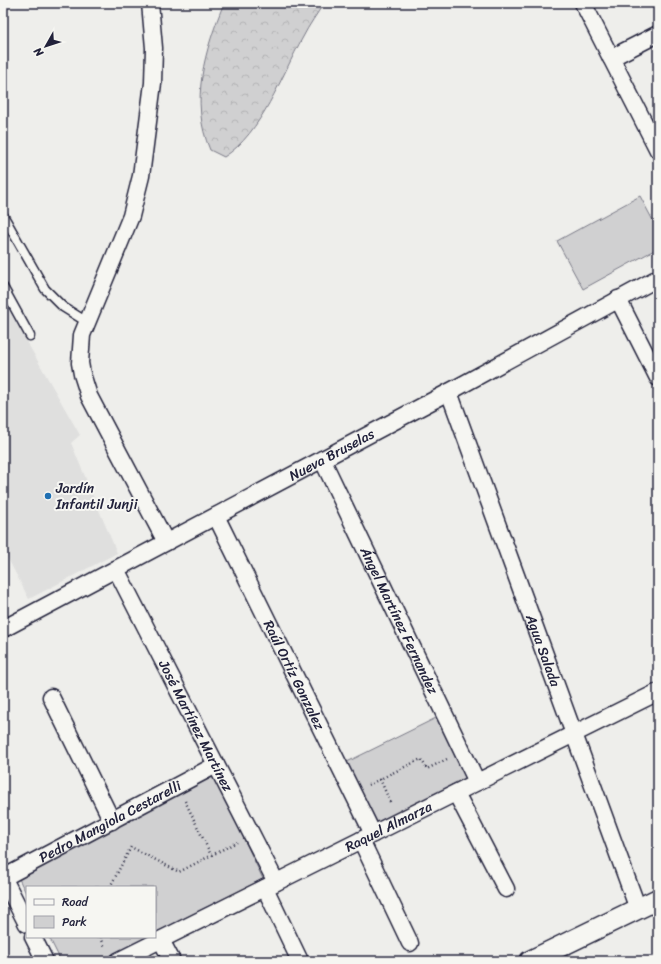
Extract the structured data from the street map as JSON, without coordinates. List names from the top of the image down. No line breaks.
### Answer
{"streets":{"street":["Nueva Bruselas","Ángel Martínez Fernandez","Agua Salada","Raúl Ortíz Gonzalez","José Martínez Martínez","Pedro Mangiola Cestarelli","Raquel Almarza"]},"crossings":[["Nueva Bruselas","Ángel Martínez Fernandez"],["Nueva Bruselas","Agua Salada"],["Nueva Bruselas","Raúl Ortíz Gonzalez"],["Nueva Bruselas","José Martínez Martínez"],["Ángel Martínez Fernandez","Raquel Almarza"],["Agua Salada","Raquel Almarza"],["Raúl Ortíz Gonzalez","Raquel Almarza"],["José Martínez Martínez","Pedro Mangiola Cestarelli"],["José Martínez Martínez","Raquel Almarza"]],"places":["Jardín Infantil Junji"],"legend":["Road","Park"],"north":"bottom left"}
